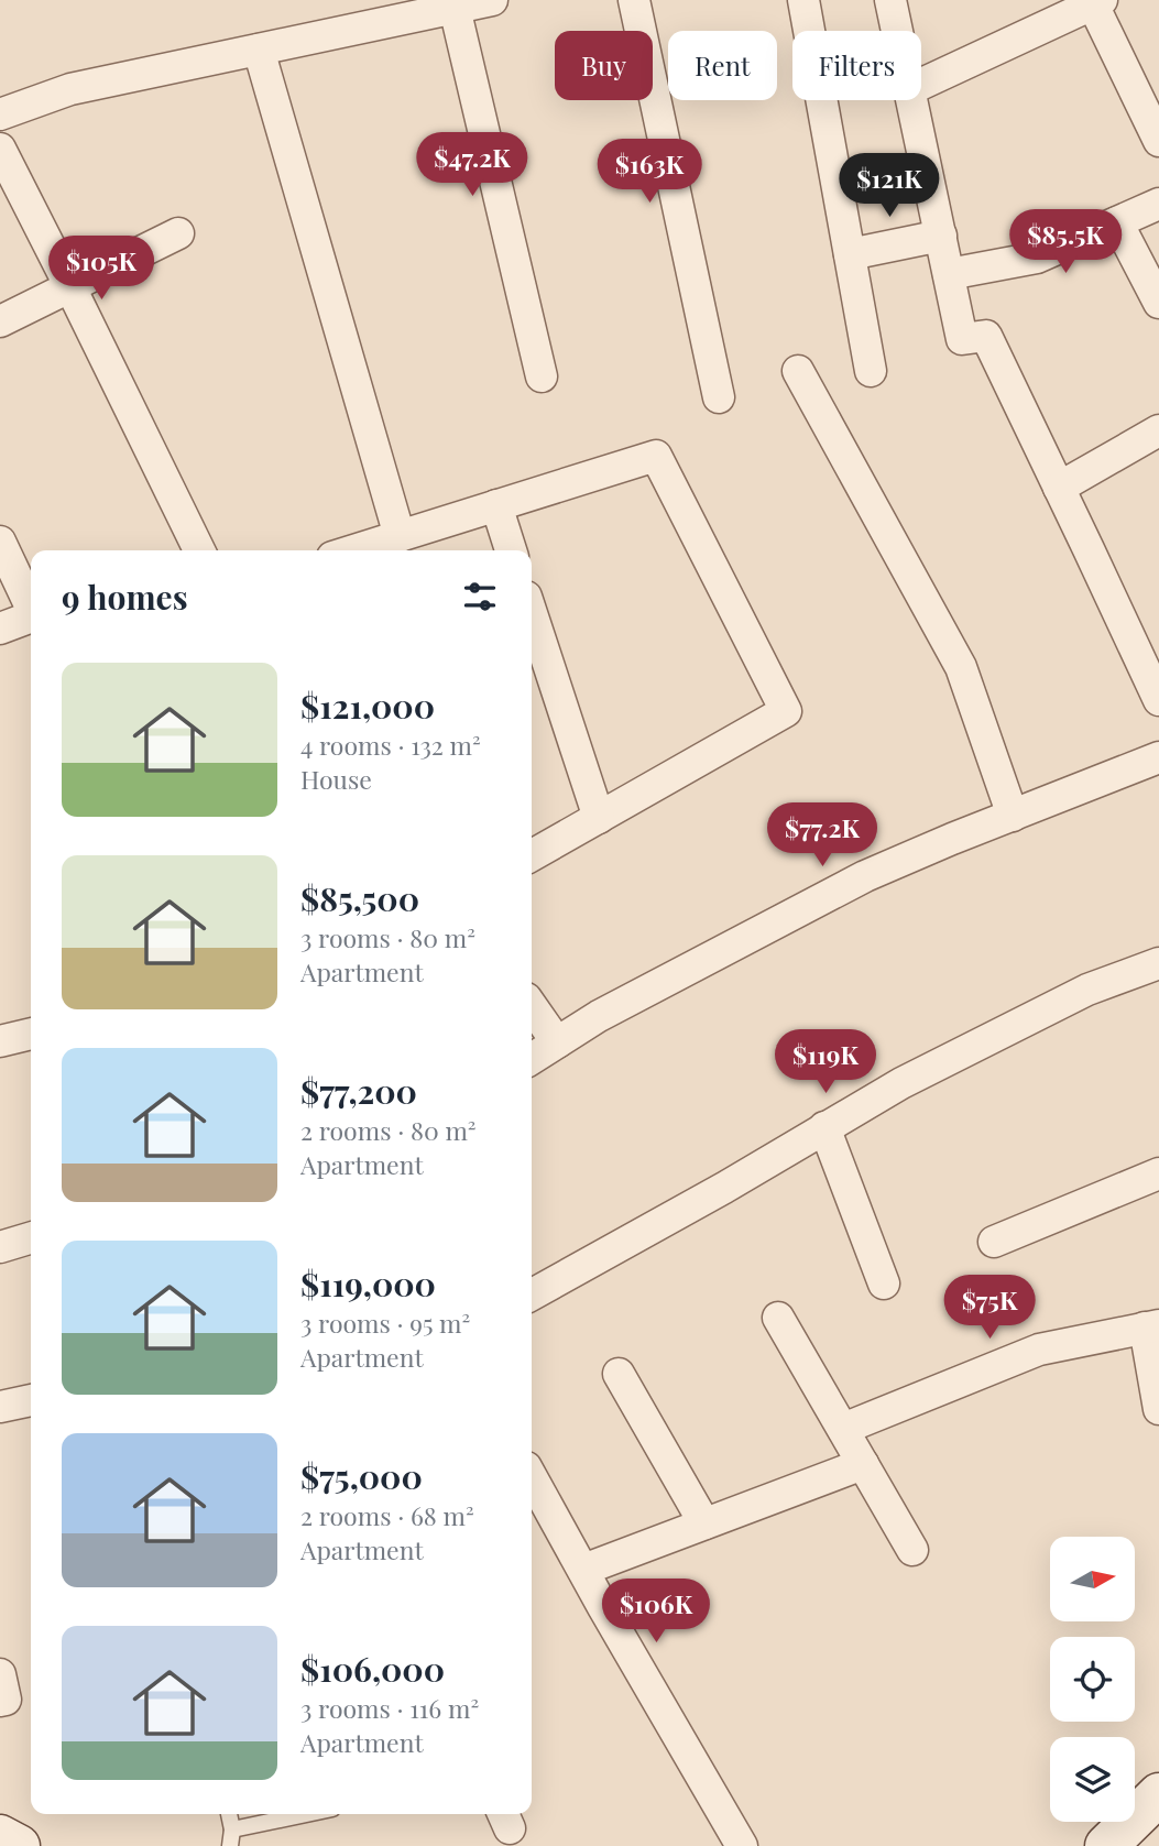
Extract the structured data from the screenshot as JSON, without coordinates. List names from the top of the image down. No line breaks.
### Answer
{"north":"right","page":{"chip":["Buy","Rent","Filters"],"price":["$47.2K","$163K","$121K","$85.5K","$105K","$77.2K","$119K","$75K","$106K"],"heading":"9 homes","list":[{"name":"$121,000","note":"4 rooms · 132 m² · House"},{"name":"$85,500","note":"3 rooms · 80 m² · Apartment"},{"name":"$77,200","note":"2 rooms · 80 m² · Apartment"},{"name":"$119,000","note":"3 rooms · 95 m² · Apartment"},{"name":"$75,000","note":"2 rooms · 68 m² · Apartment"},{"name":"$106,000","note":"3 rooms · 116 m² · Apartment"}]}}
